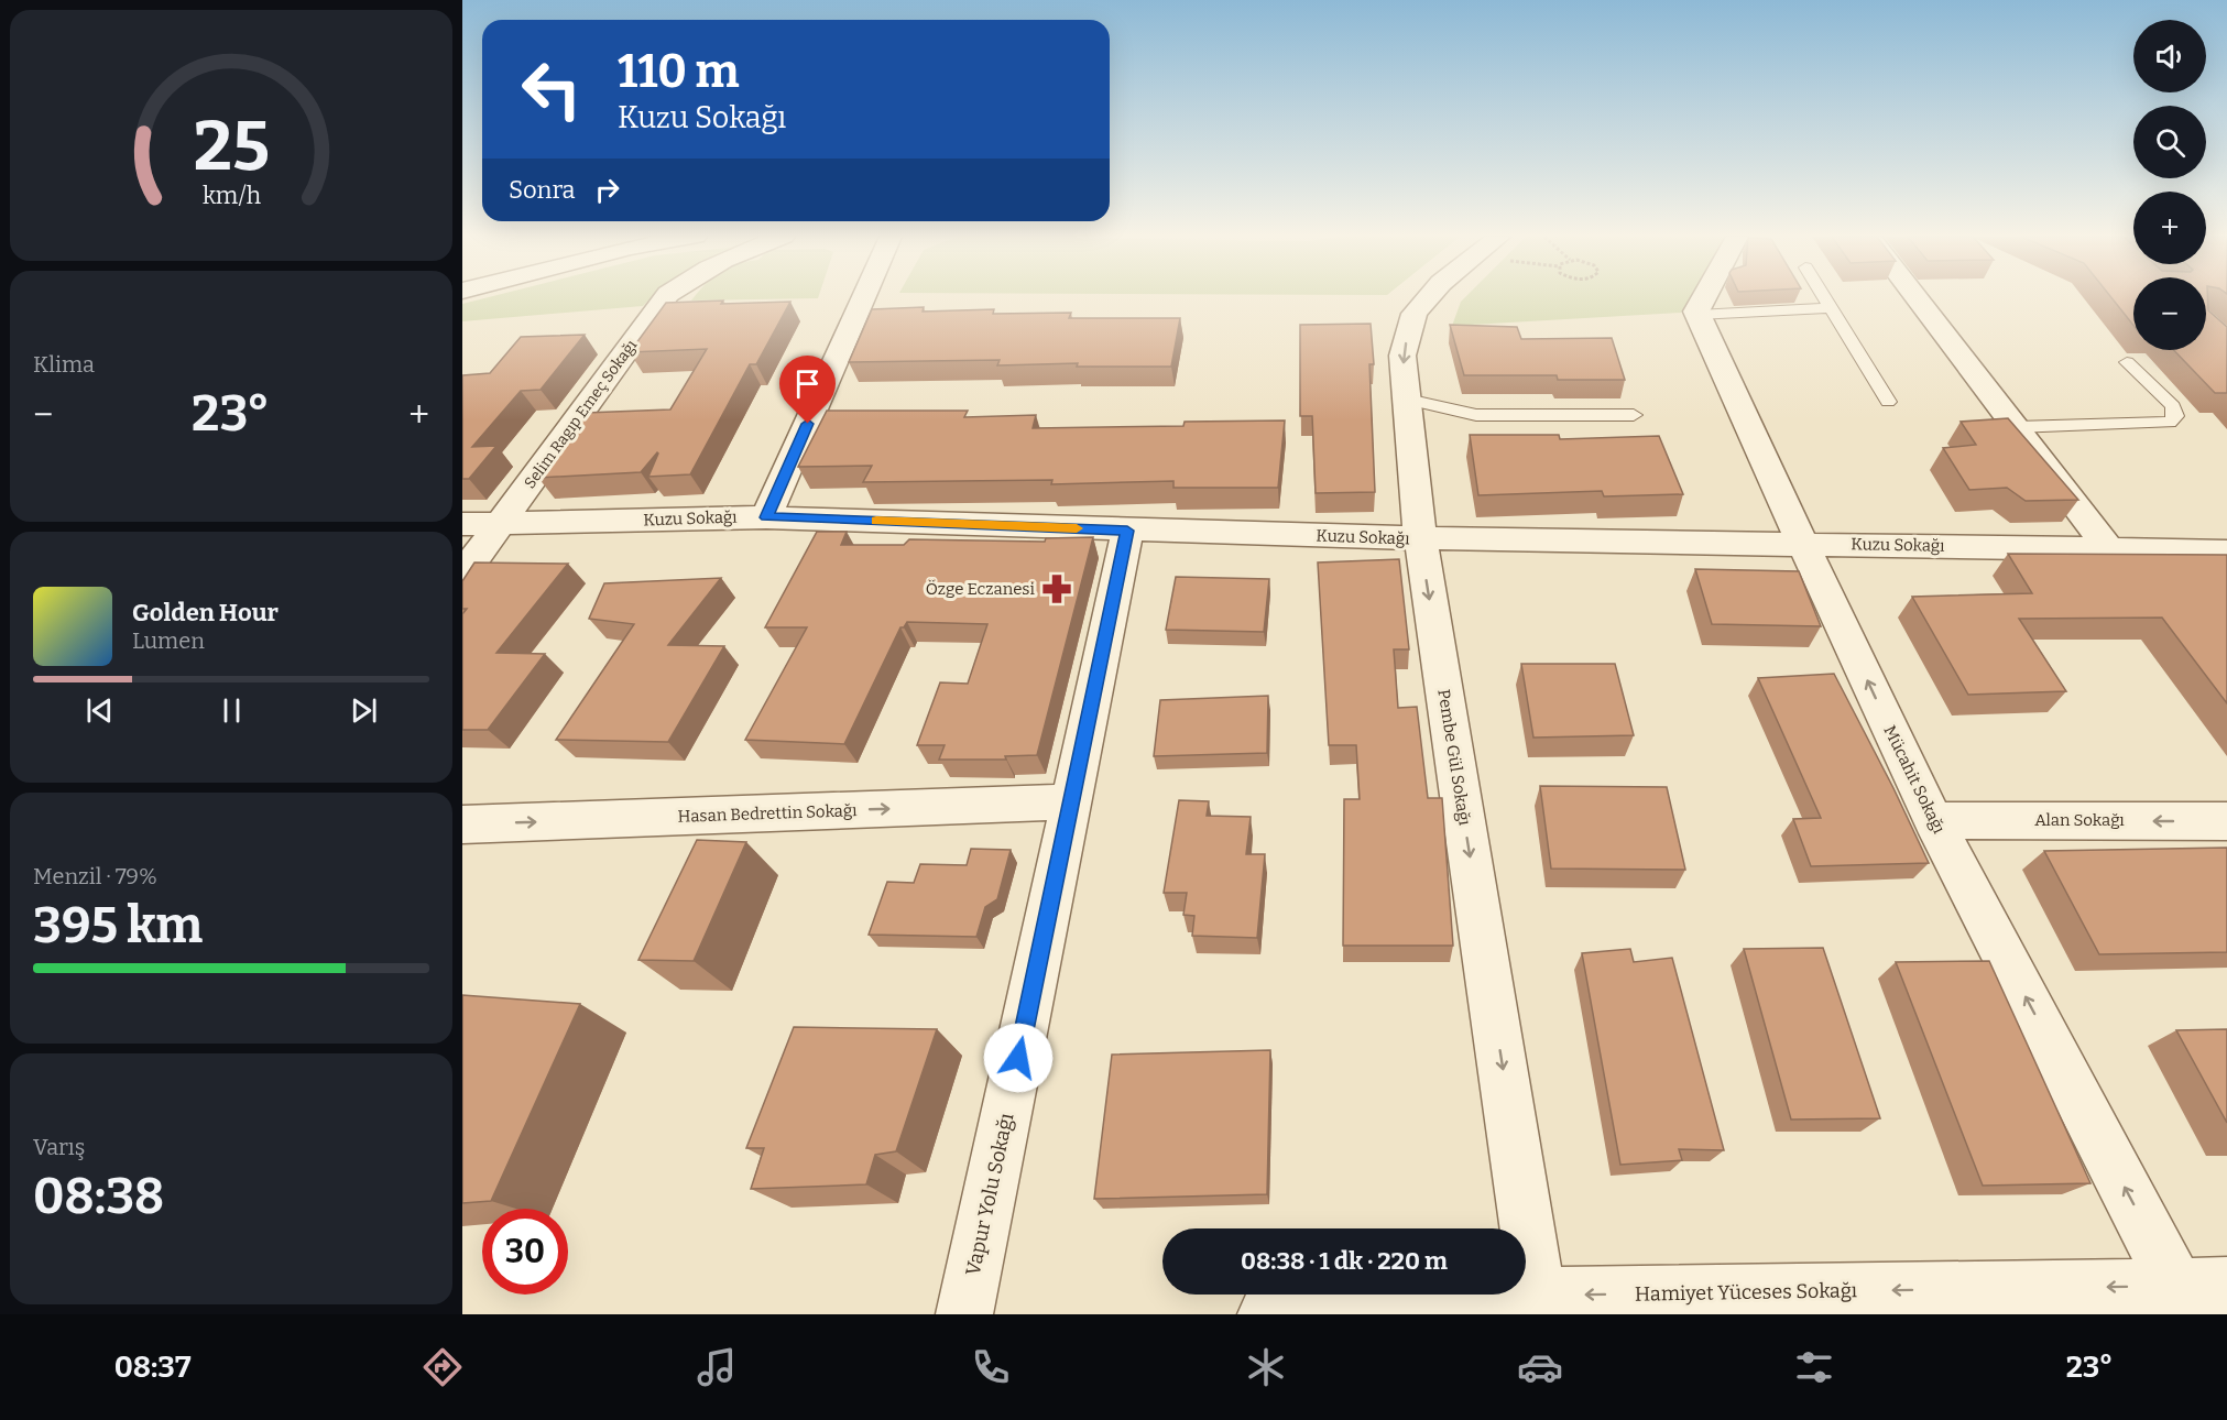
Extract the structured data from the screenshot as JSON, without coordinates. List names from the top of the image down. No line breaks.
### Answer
{"streets":{"street":["Selim Ragıp Emeç Sokağı","Kuzu Sokağı","Pembe Gül Sokağı","Mücahit Sokağı","Hasan Bedrettin Sokağı","Alan Sokağı","Vapur Yolu Sokağı","Hamiyet Yüceses Sokağı"]},"crossings":[["Selim Ragıp Emeç Sokağı","Kuzu Sokağı"],["Kuzu Sokağı","Pembe Gül Sokağı"],["Kuzu Sokağı","Mücahit Sokağı"],["Kuzu Sokağı","Vapur Yolu Sokağı"],["Pembe Gül Sokağı","Hamiyet Yüceses Sokağı"],["Mücahit Sokağı","Alan Sokağı"],["Mücahit Sokağı","Hamiyet Yüceses Sokağı"],["Hasan Bedrettin Sokağı","Vapur Yolu Sokağı"]],"one_way":["Pembe Gül Sokağı","Mücahit Sokağı","Hasan Bedrettin Sokağı","Alan Sokağı","Hamiyet Yüceses Sokağı"],"places":{"pharmacy":["Özge Eczanesi"]},"page":{"map_buttons":["+","−"],"turn":["110 m","Kuzu Sokağı"],"then":"Sonra","tile":["Klima",["Menzil · 79%","395 km"],["Varış","08:38"]],"heat":["−","23°","+"],"song":["Golden Hour","Lumen"],"limit":"30","trip":"08:38 · 1 dk · 220 m","tabs":["08:37","23°"],"gauge":["25","km/h"]}}
